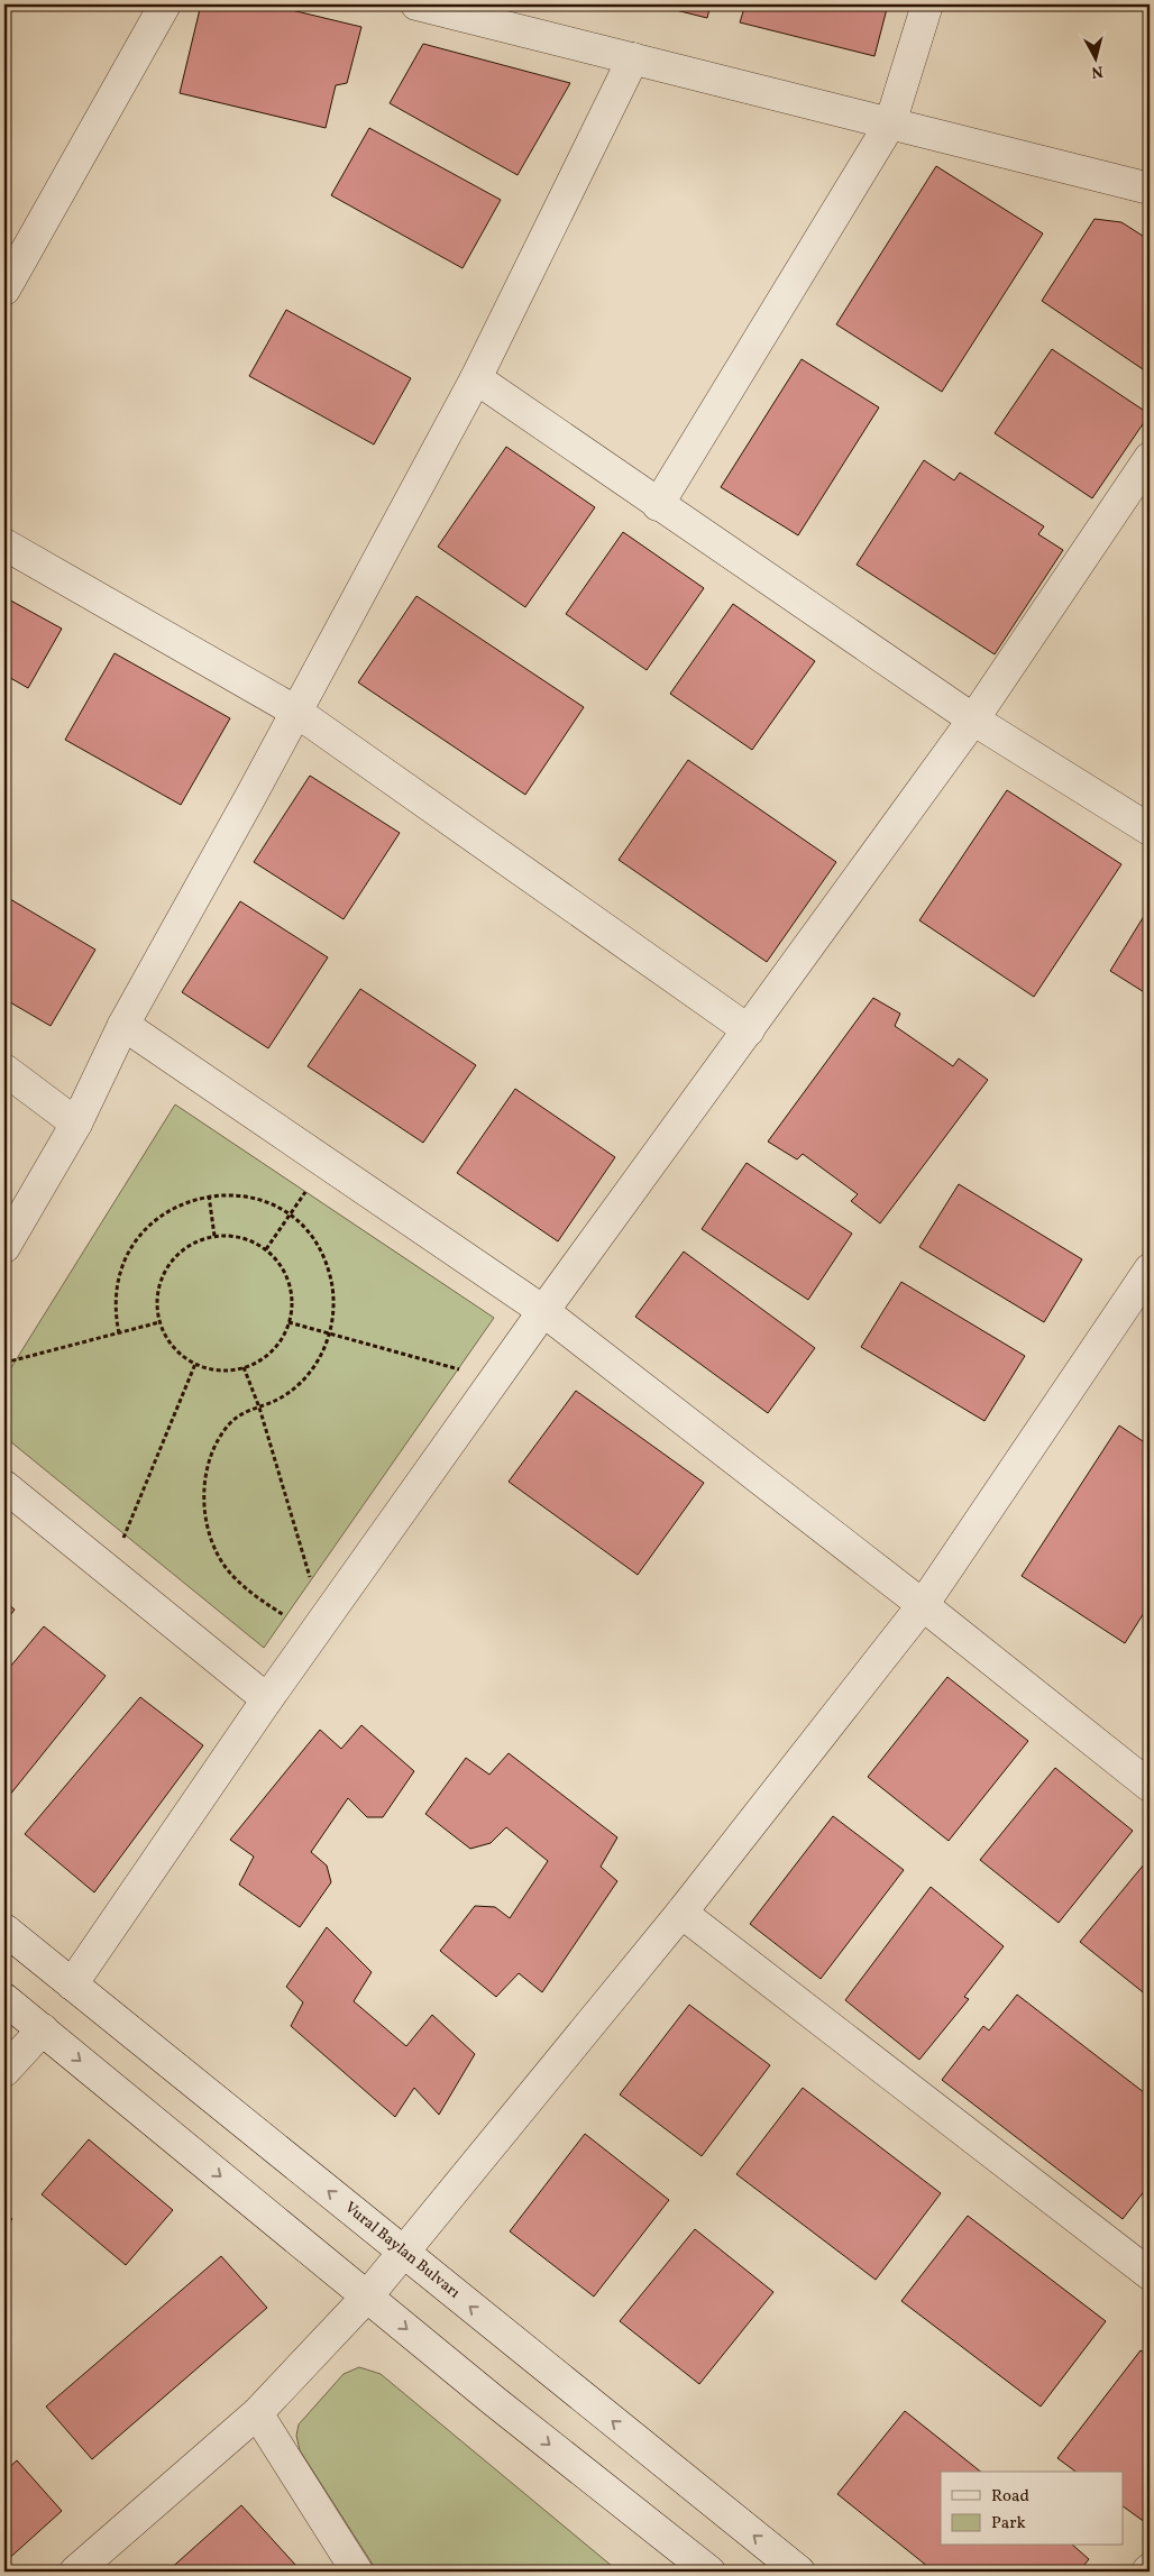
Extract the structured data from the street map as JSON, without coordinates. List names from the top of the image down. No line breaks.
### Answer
{"streets":{"street":["Vural Baylan Bulvarı"]},"legend":["Road","Park"],"north":"bottom"}
